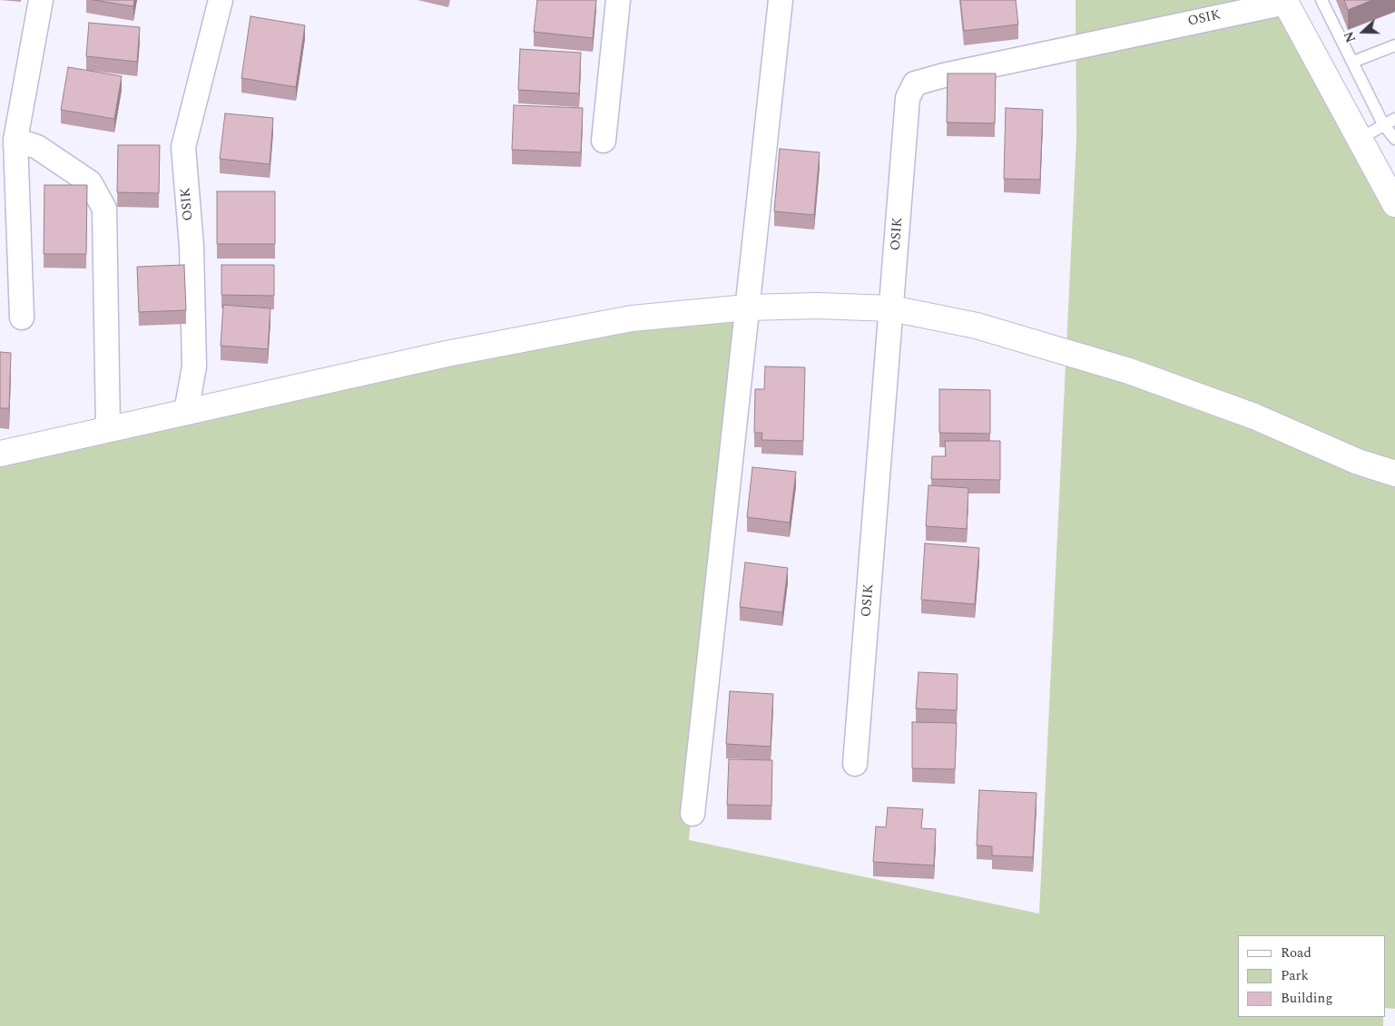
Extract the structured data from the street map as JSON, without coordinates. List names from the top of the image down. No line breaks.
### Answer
{"streets":{"street":["OSIK"]},"legend":["Road","Park","Building"],"north":"left"}
